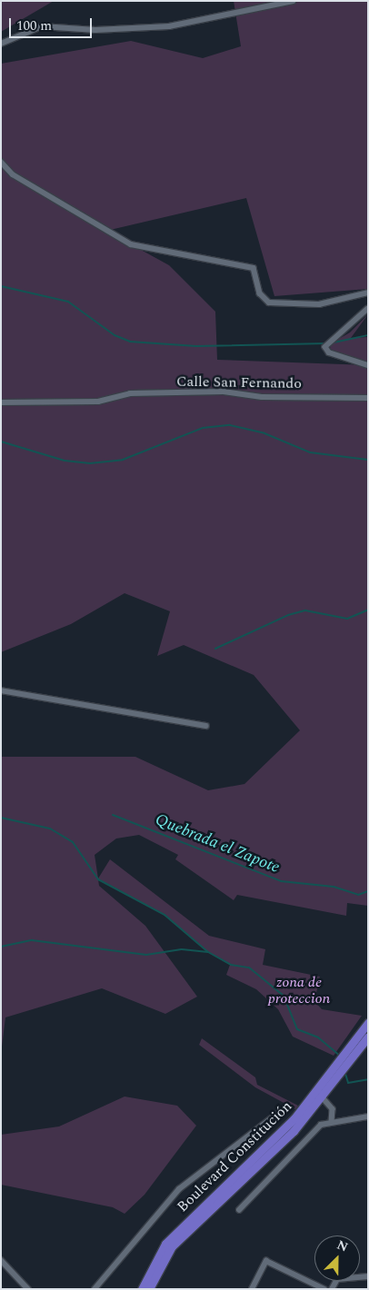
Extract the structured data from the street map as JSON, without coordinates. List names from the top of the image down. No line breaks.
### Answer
{"streets":{"highway":["Boulevard Constitución"],"street":["Calle San Fernando"]},"water":["Quebrada el Zapote"],"parks":["zona de proteccion"],"scale_bar":"100 m","north":"top right"}
